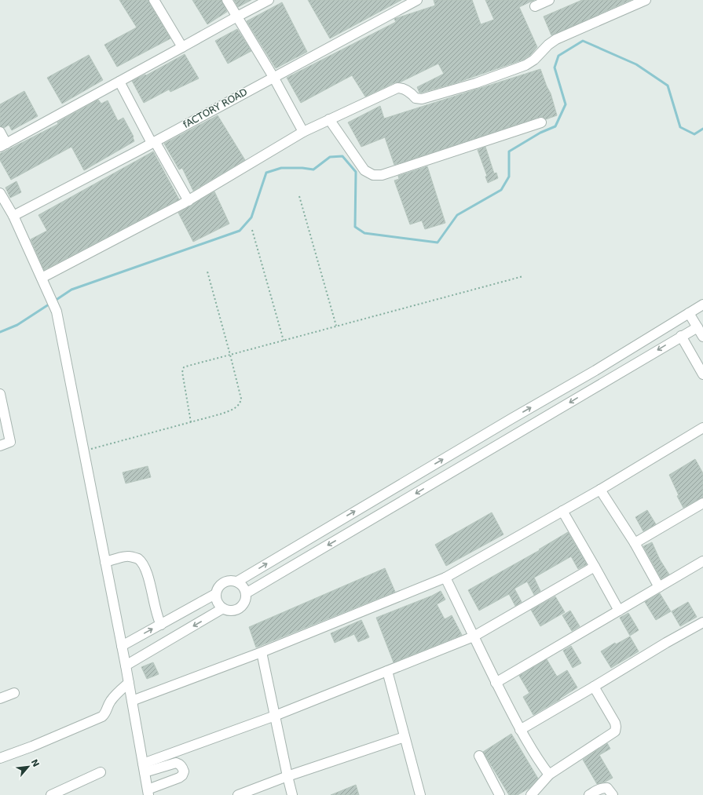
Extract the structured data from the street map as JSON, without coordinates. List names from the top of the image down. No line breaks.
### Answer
{"streets":{"street":["fACTORY ROAD"]},"north":"top right"}
